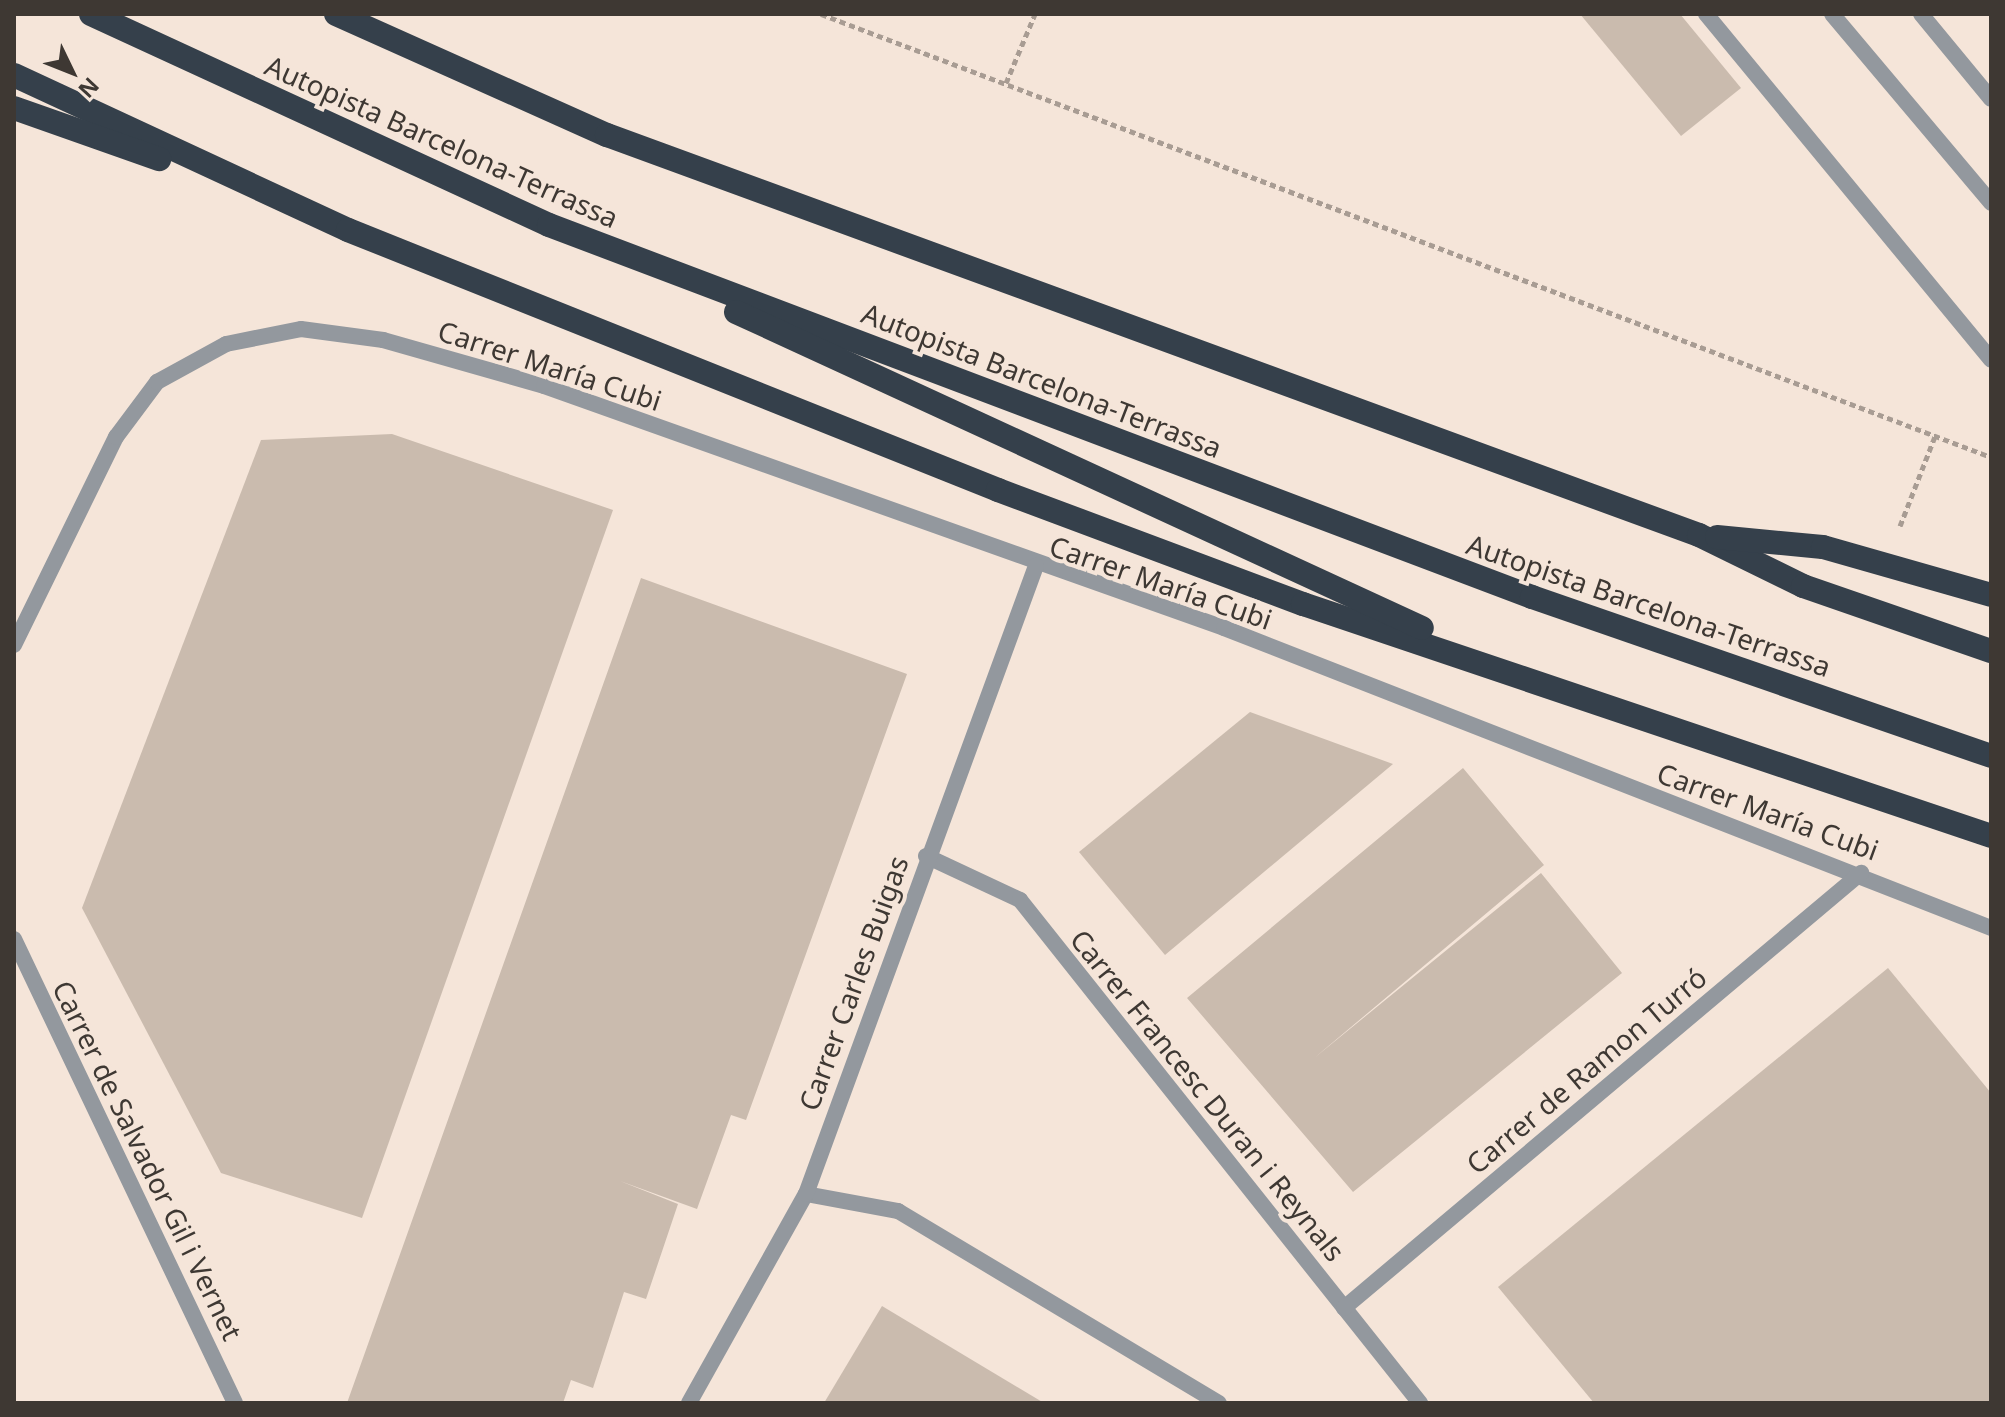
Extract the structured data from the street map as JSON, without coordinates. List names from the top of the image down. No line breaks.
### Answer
{"streets":{"highway":["Autopista Barcelona-Terrassa"],"street":["Carrer María Cubi","Carrer Carles Buigas","Carrer de Ramon Turró","Carrer Francesc Duran i Reynals","Carrer de Salvador Gil i Vernet"]},"crossings":[["Carrer María Cubi","Carrer Carles Buigas"],["Carrer María Cubi","Carrer de Ramon Turró"],["Carrer Carles Buigas","Carrer Francesc Duran i Reynals"],["Carrer de Ramon Turró","Carrer Francesc Duran i Reynals"]],"north":"bottom right"}
